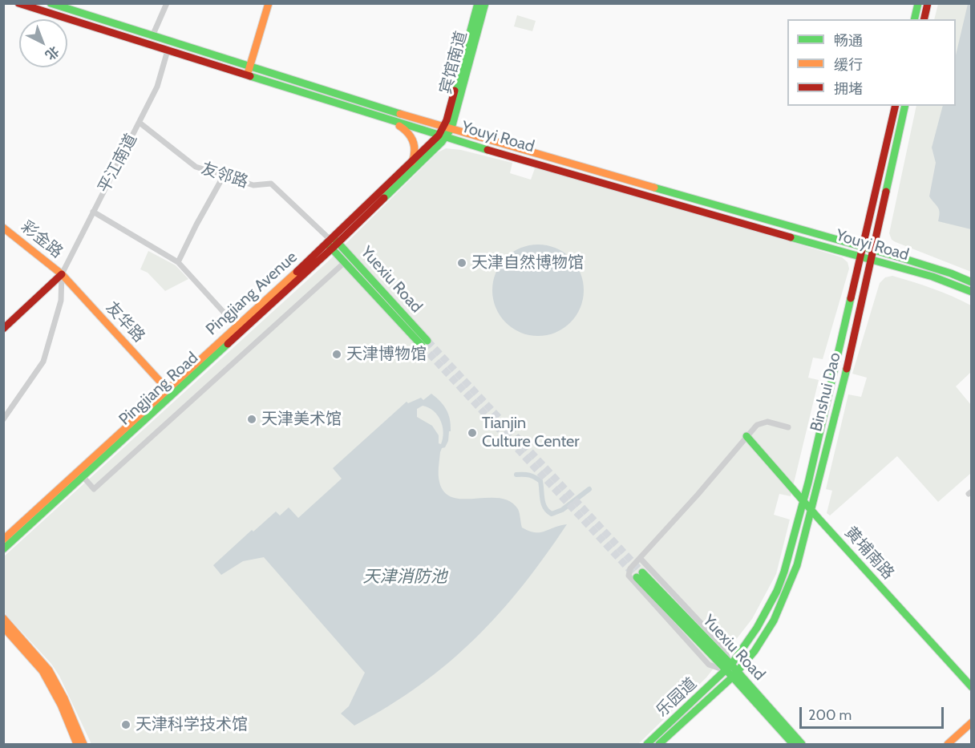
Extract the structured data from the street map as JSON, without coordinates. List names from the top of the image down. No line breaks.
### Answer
{"streets":{"main road":["宾馆南道","Youyi Road","彩金路","Yuexiu Road","Pingjiang Avenue","友华路","Pingjiang Road","Binshui Dao","黄埔南路","乐园道"],"street":["平江南道","友邻路"]},"crossings":[["宾馆南道","Youyi Road"],["Youyi Road","平江南道"],["Youyi Road","Binshui Dao"],["平江南道","友邻路"],["平江南道","彩金路"],["平江南道","友华路"],["友邻路","Yuexiu Road"],["友邻路","Pingjiang Avenue"],["友邻路","Pingjiang Road"],["彩金路","友华路"],["Yuexiu Road","Pingjiang Avenue"],["Yuexiu Road","Pingjiang Road"],["Yuexiu Road","Binshui Dao"],["Yuexiu Road","乐园道"],["Pingjiang Avenue","友华路"],["Pingjiang Avenue","Pingjiang Road"],["Binshui Dao","黄埔南路"],["Binshui Dao","乐园道"]],"water":["天津消防池"],"places":["天津自然博物馆","天津博物馆","天津美术馆","Tianjin Culture Center","天津科学技术馆"],"legend":["畅通","缓行","拥堵"],"scale_bar":"200 m","north":"bottom right"}
